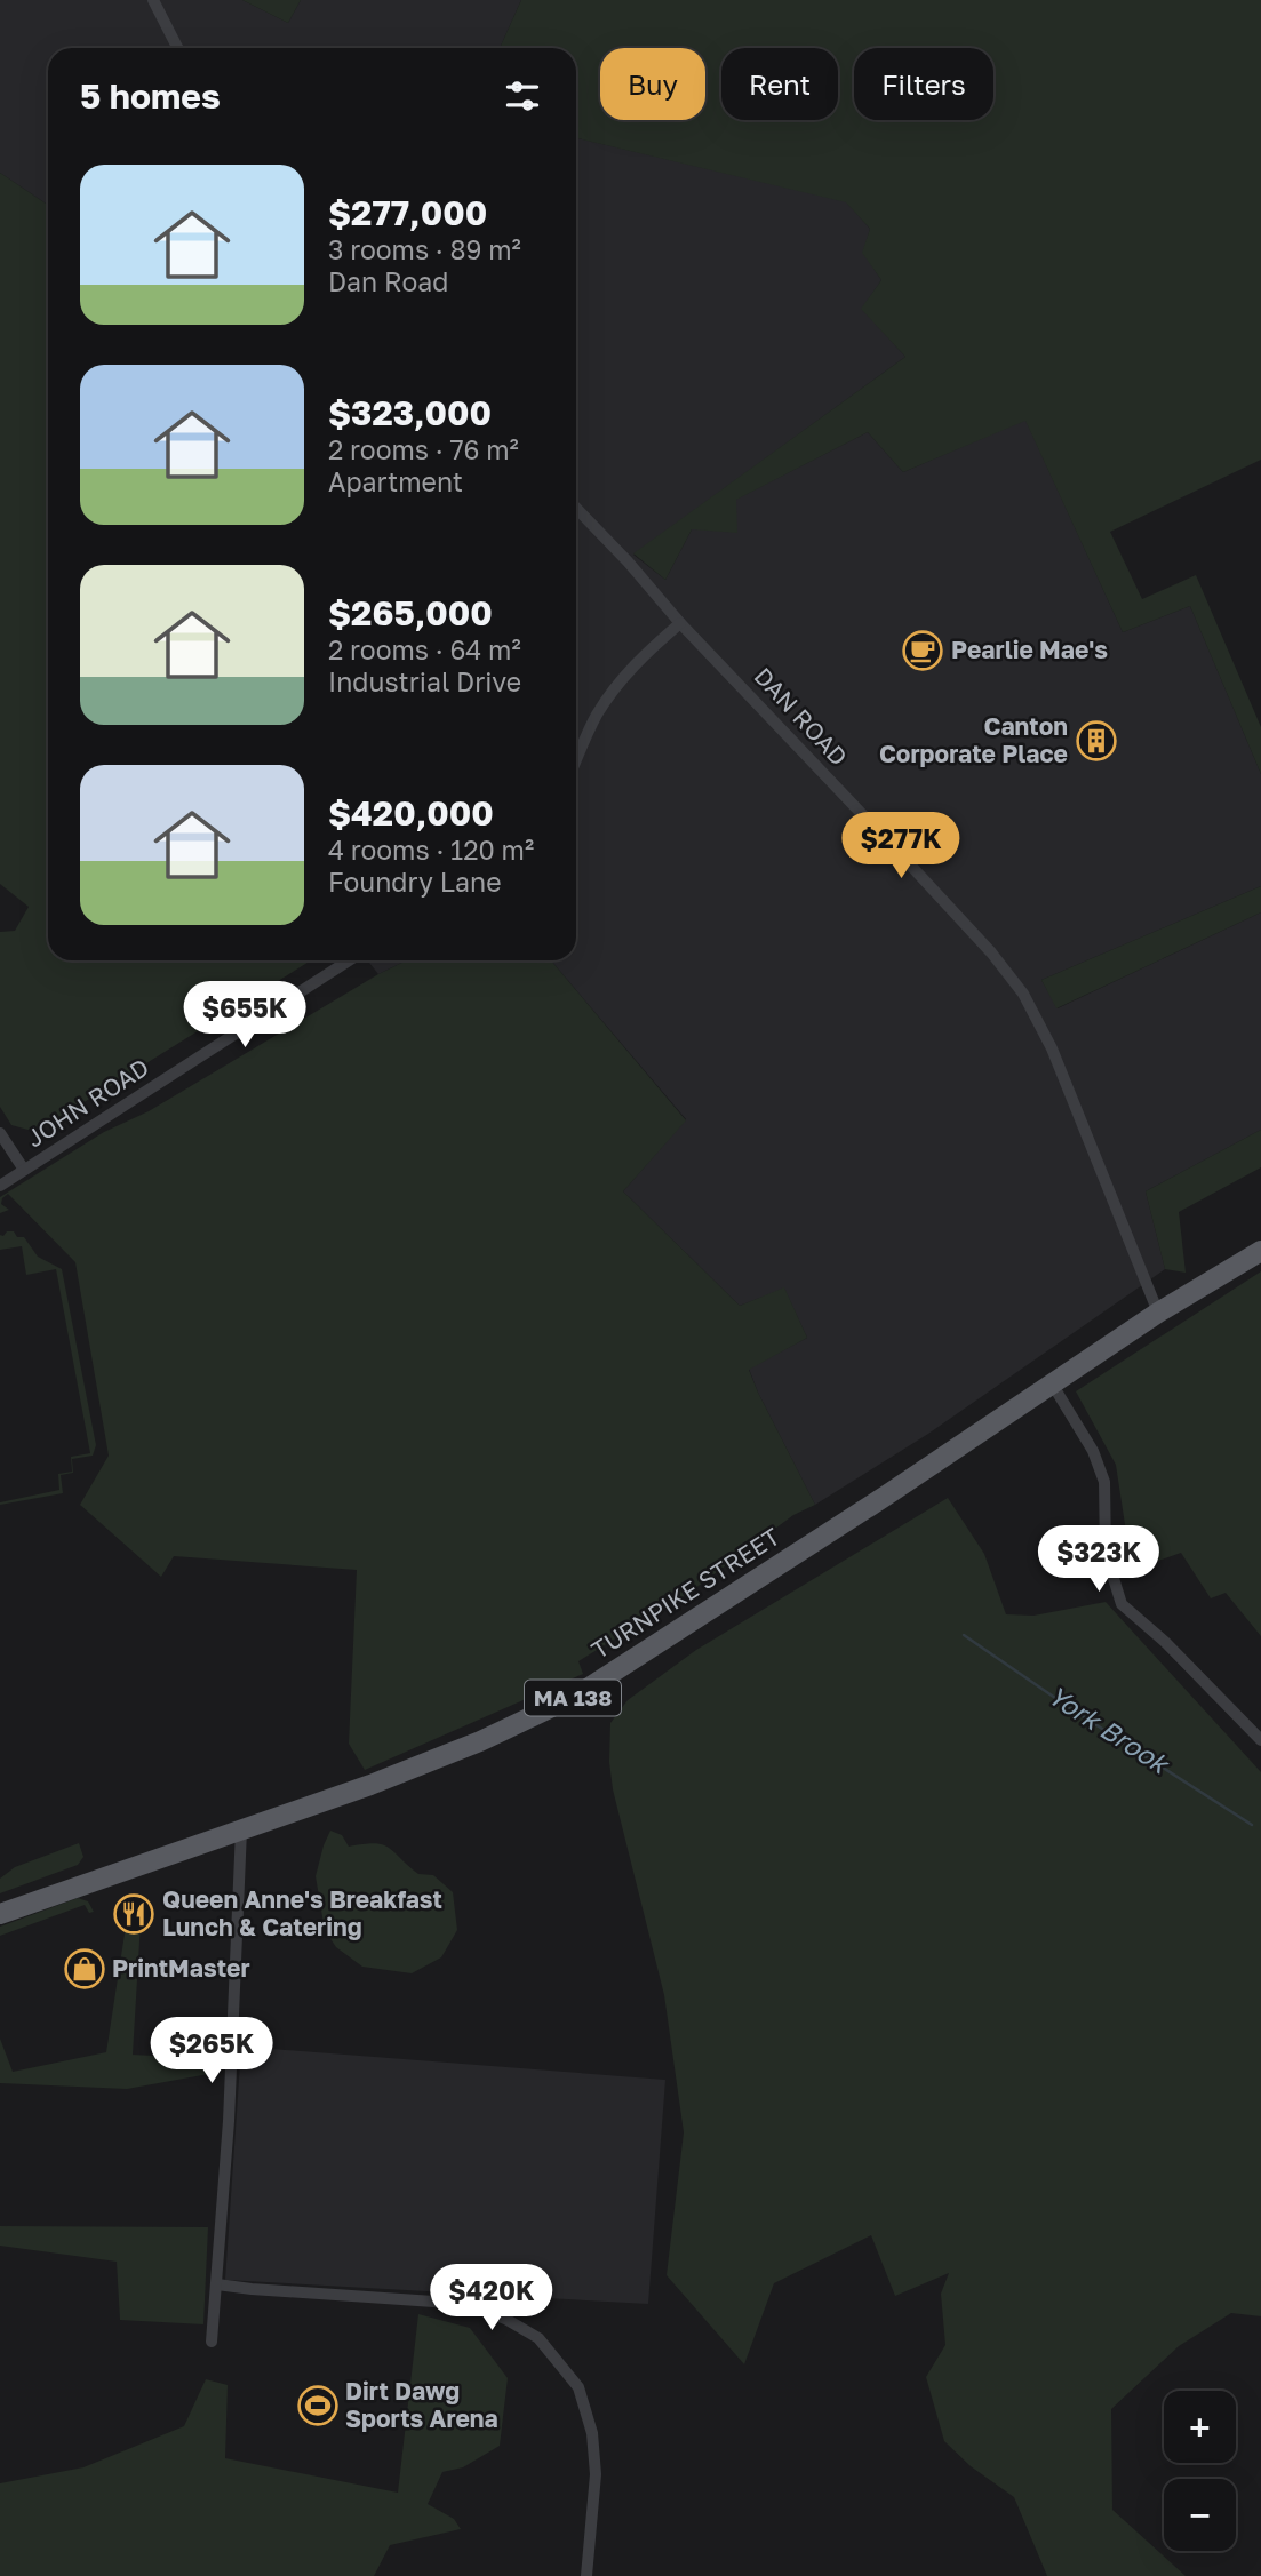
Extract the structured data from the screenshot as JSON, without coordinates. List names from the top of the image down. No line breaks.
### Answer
{"streets":{"main road":["TURNPIKE STREET","MA 138"],"street":["DAN ROAD","JOHN ROAD"]},"crossings":[["DAN ROAD","TURNPIKE STREET"]],"water":["York Brook"],"places":{"cafe":["Pearlie Mae's"],"building":["Canton Corporate Place"],"restaurant":["Queen Anne's Breakfast Lunch & Catering"],"shop":["PrintMaster"],"sports":["Dirt Dawg Sports Arena"]},"page":{"chip":["Buy","Rent","Filters"],"heading":"5 homes","list":[{"name":"$277,000","note":"3 rooms · 89 m² · Dan Road"},{"name":"$323,000","note":"2 rooms · 76 m² · Apartment"},{"name":"$265,000","note":"2 rooms · 64 m² · Industrial Drive"},{"name":"$420,000","note":"4 rooms · 120 m² · Foundry Lane"}],"price":["$277K","$655K","$323K","$265K","$420K"],"map_buttons":["+","−"]}}
